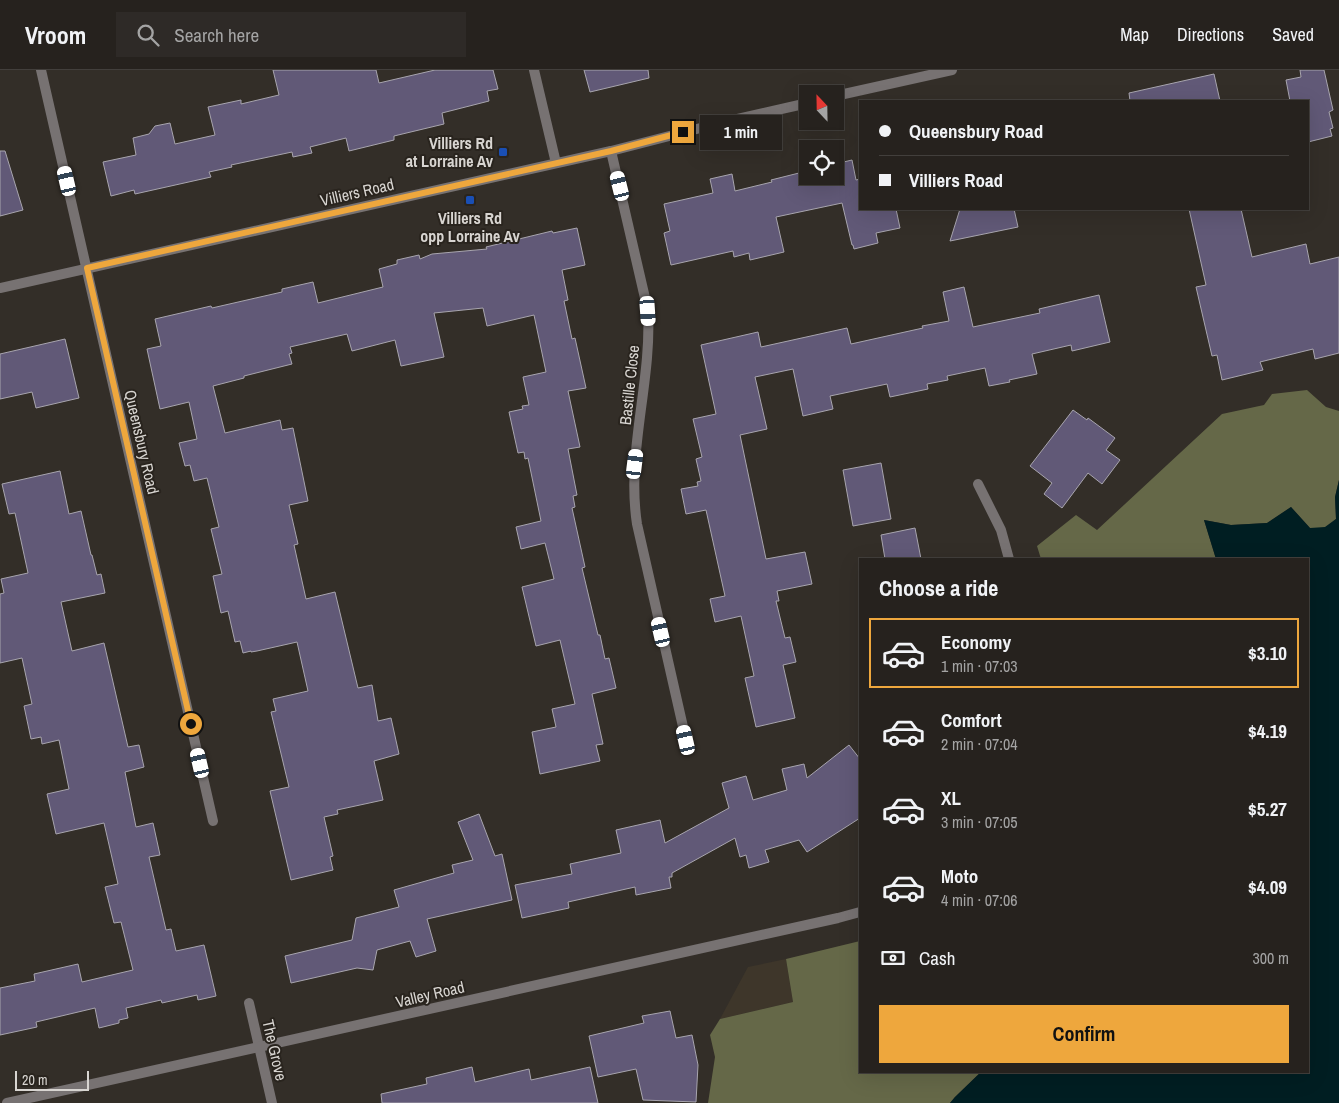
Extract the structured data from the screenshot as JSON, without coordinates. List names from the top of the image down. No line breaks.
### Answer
{"streets":{"street":["Villiers Road","Bastille Close","Queensbury Road","Valley Road","The Grove"]},"crossings":[["Villiers Road","Bastille Close"],["Villiers Road","Queensbury Road"],["Valley Road","The Grove"]],"places":{"transit":["Villiers Rd at Lorraine Av","Villiers Rd opp Lorraine Av"]},"scale_bar":"20 m","north":"top","page":{"header":"Vroom","search":"Search here","nav":["Map","Directions","Saved"],"banner":["Queensbury Road","Villiers Road"],"bubble":"1 min","heading":"Choose a ride","list":[{"name":"Economy","note":"1 min · 07:03","value":"$3.10"},{"name":"Comfort","note":"2 min · 07:04","value":"$4.19"},{"name":"XL","note":"3 min · 07:05","value":"$5.27"},{"name":"Moto","note":"4 min · 07:06","value":"$4.09"}],"pay":["Cash","300 m"],"buttons":"Confirm","scale":"20 m"}}
